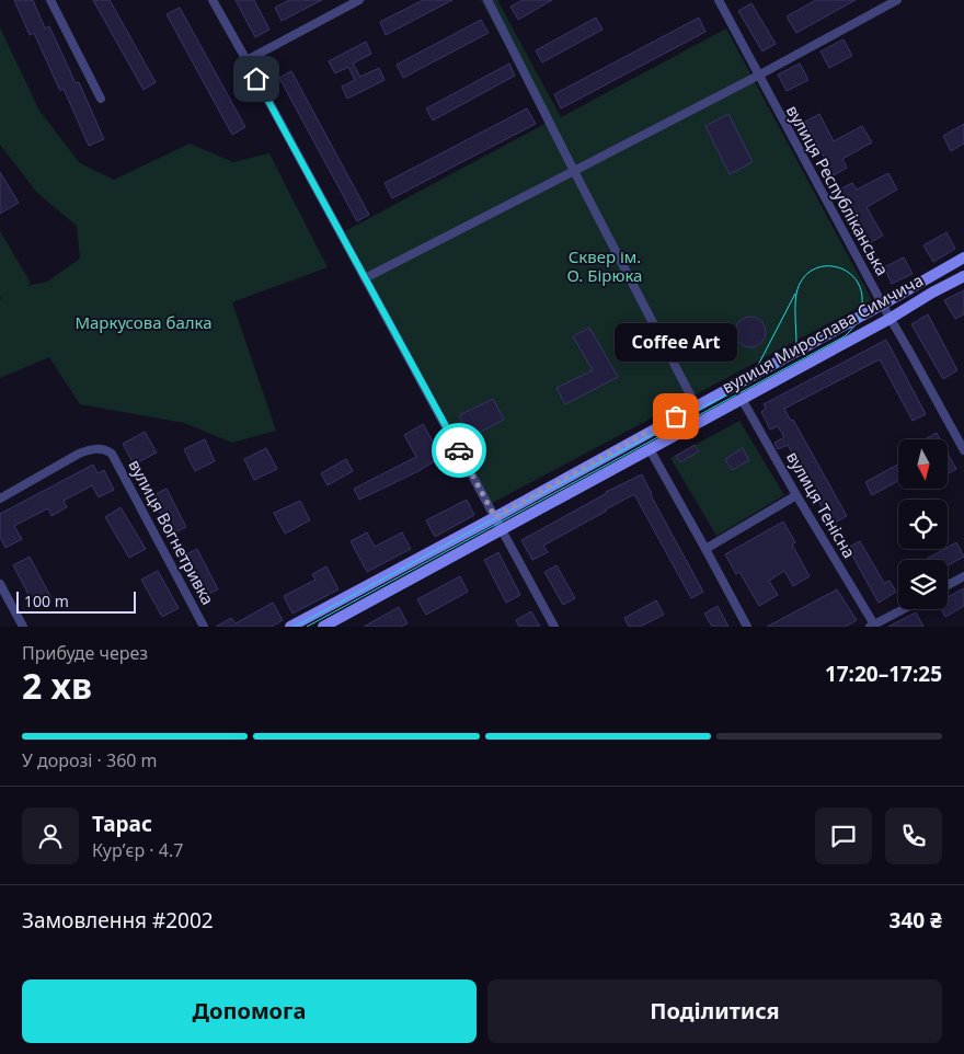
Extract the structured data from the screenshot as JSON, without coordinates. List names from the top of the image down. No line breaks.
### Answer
{"streets":{"street":["вулиця Республіканська","вулиця Мирослава Симчича","вулиця Тенісна","вулиця Вогнетривка"]},"crossings":[["вулиця Республіканська","вулиця Мирослава Симчича"],["вулиця Мирослава Симчича","вулиця Тенісна"]],"parks":["Сквер ім. О. Бірюка","Маркусова балка"],"places":["Coffee Art"],"scale_bar":"100 m","north":"bottom","page":{"bubble":"Coffee Art","scale":"100 m","heading":["2 хв","Прибуде через","17:20–17:25"],"panel":["Тарас","Кур’єр · 4.7","Замовлення #2002","340 ₴"],"bar":"У дорозі · 360 m","buttons":["Допомога","Поділитися"]}}
